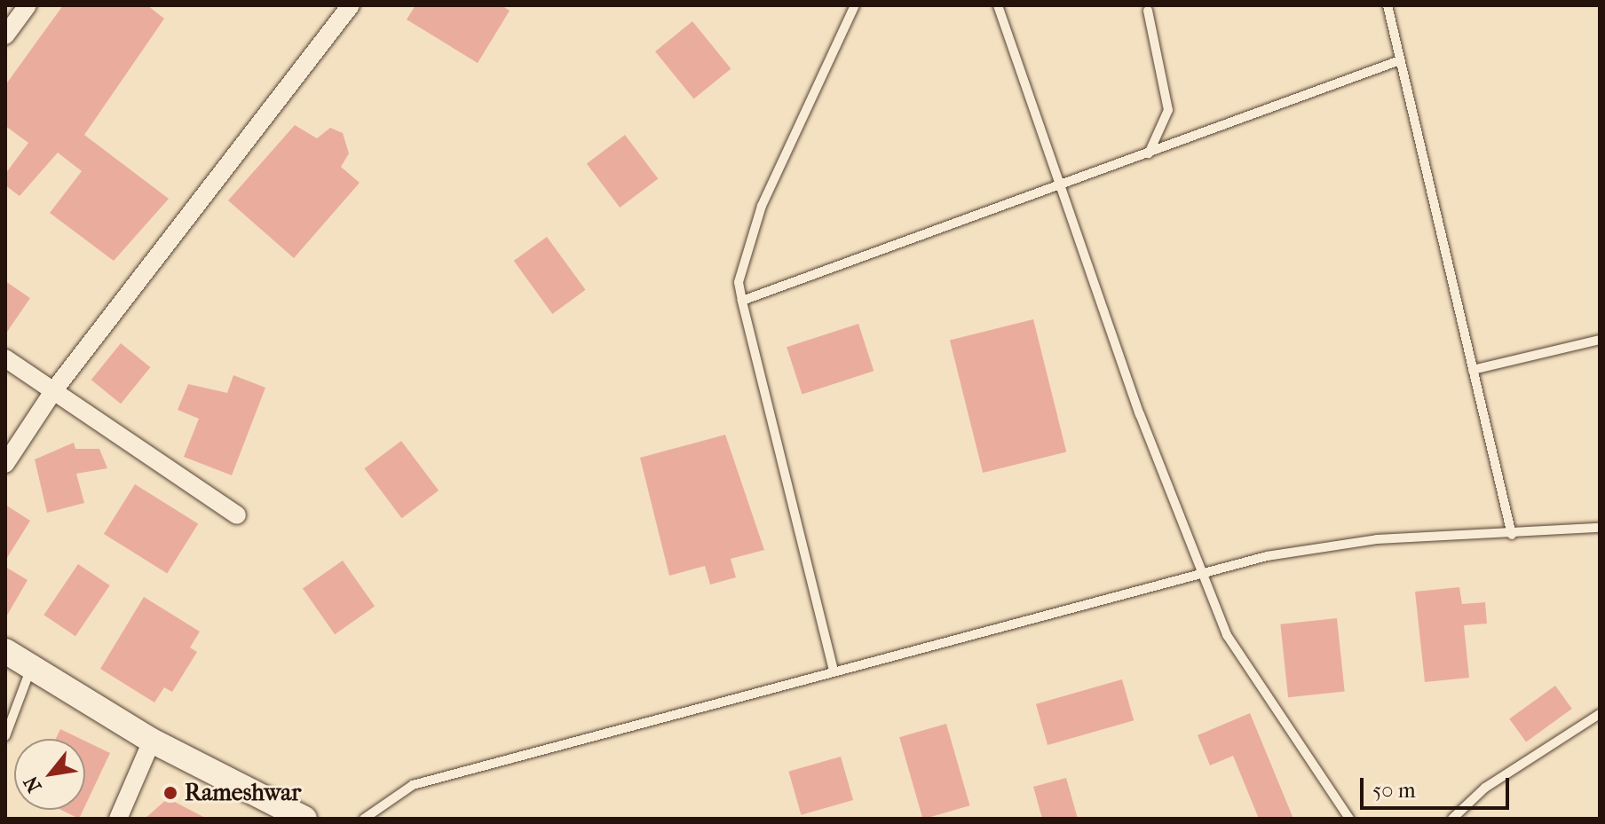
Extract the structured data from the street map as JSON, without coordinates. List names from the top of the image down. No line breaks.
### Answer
{"places":["Rameshwar"],"scale_bar":"50 m","north":"bottom left"}
